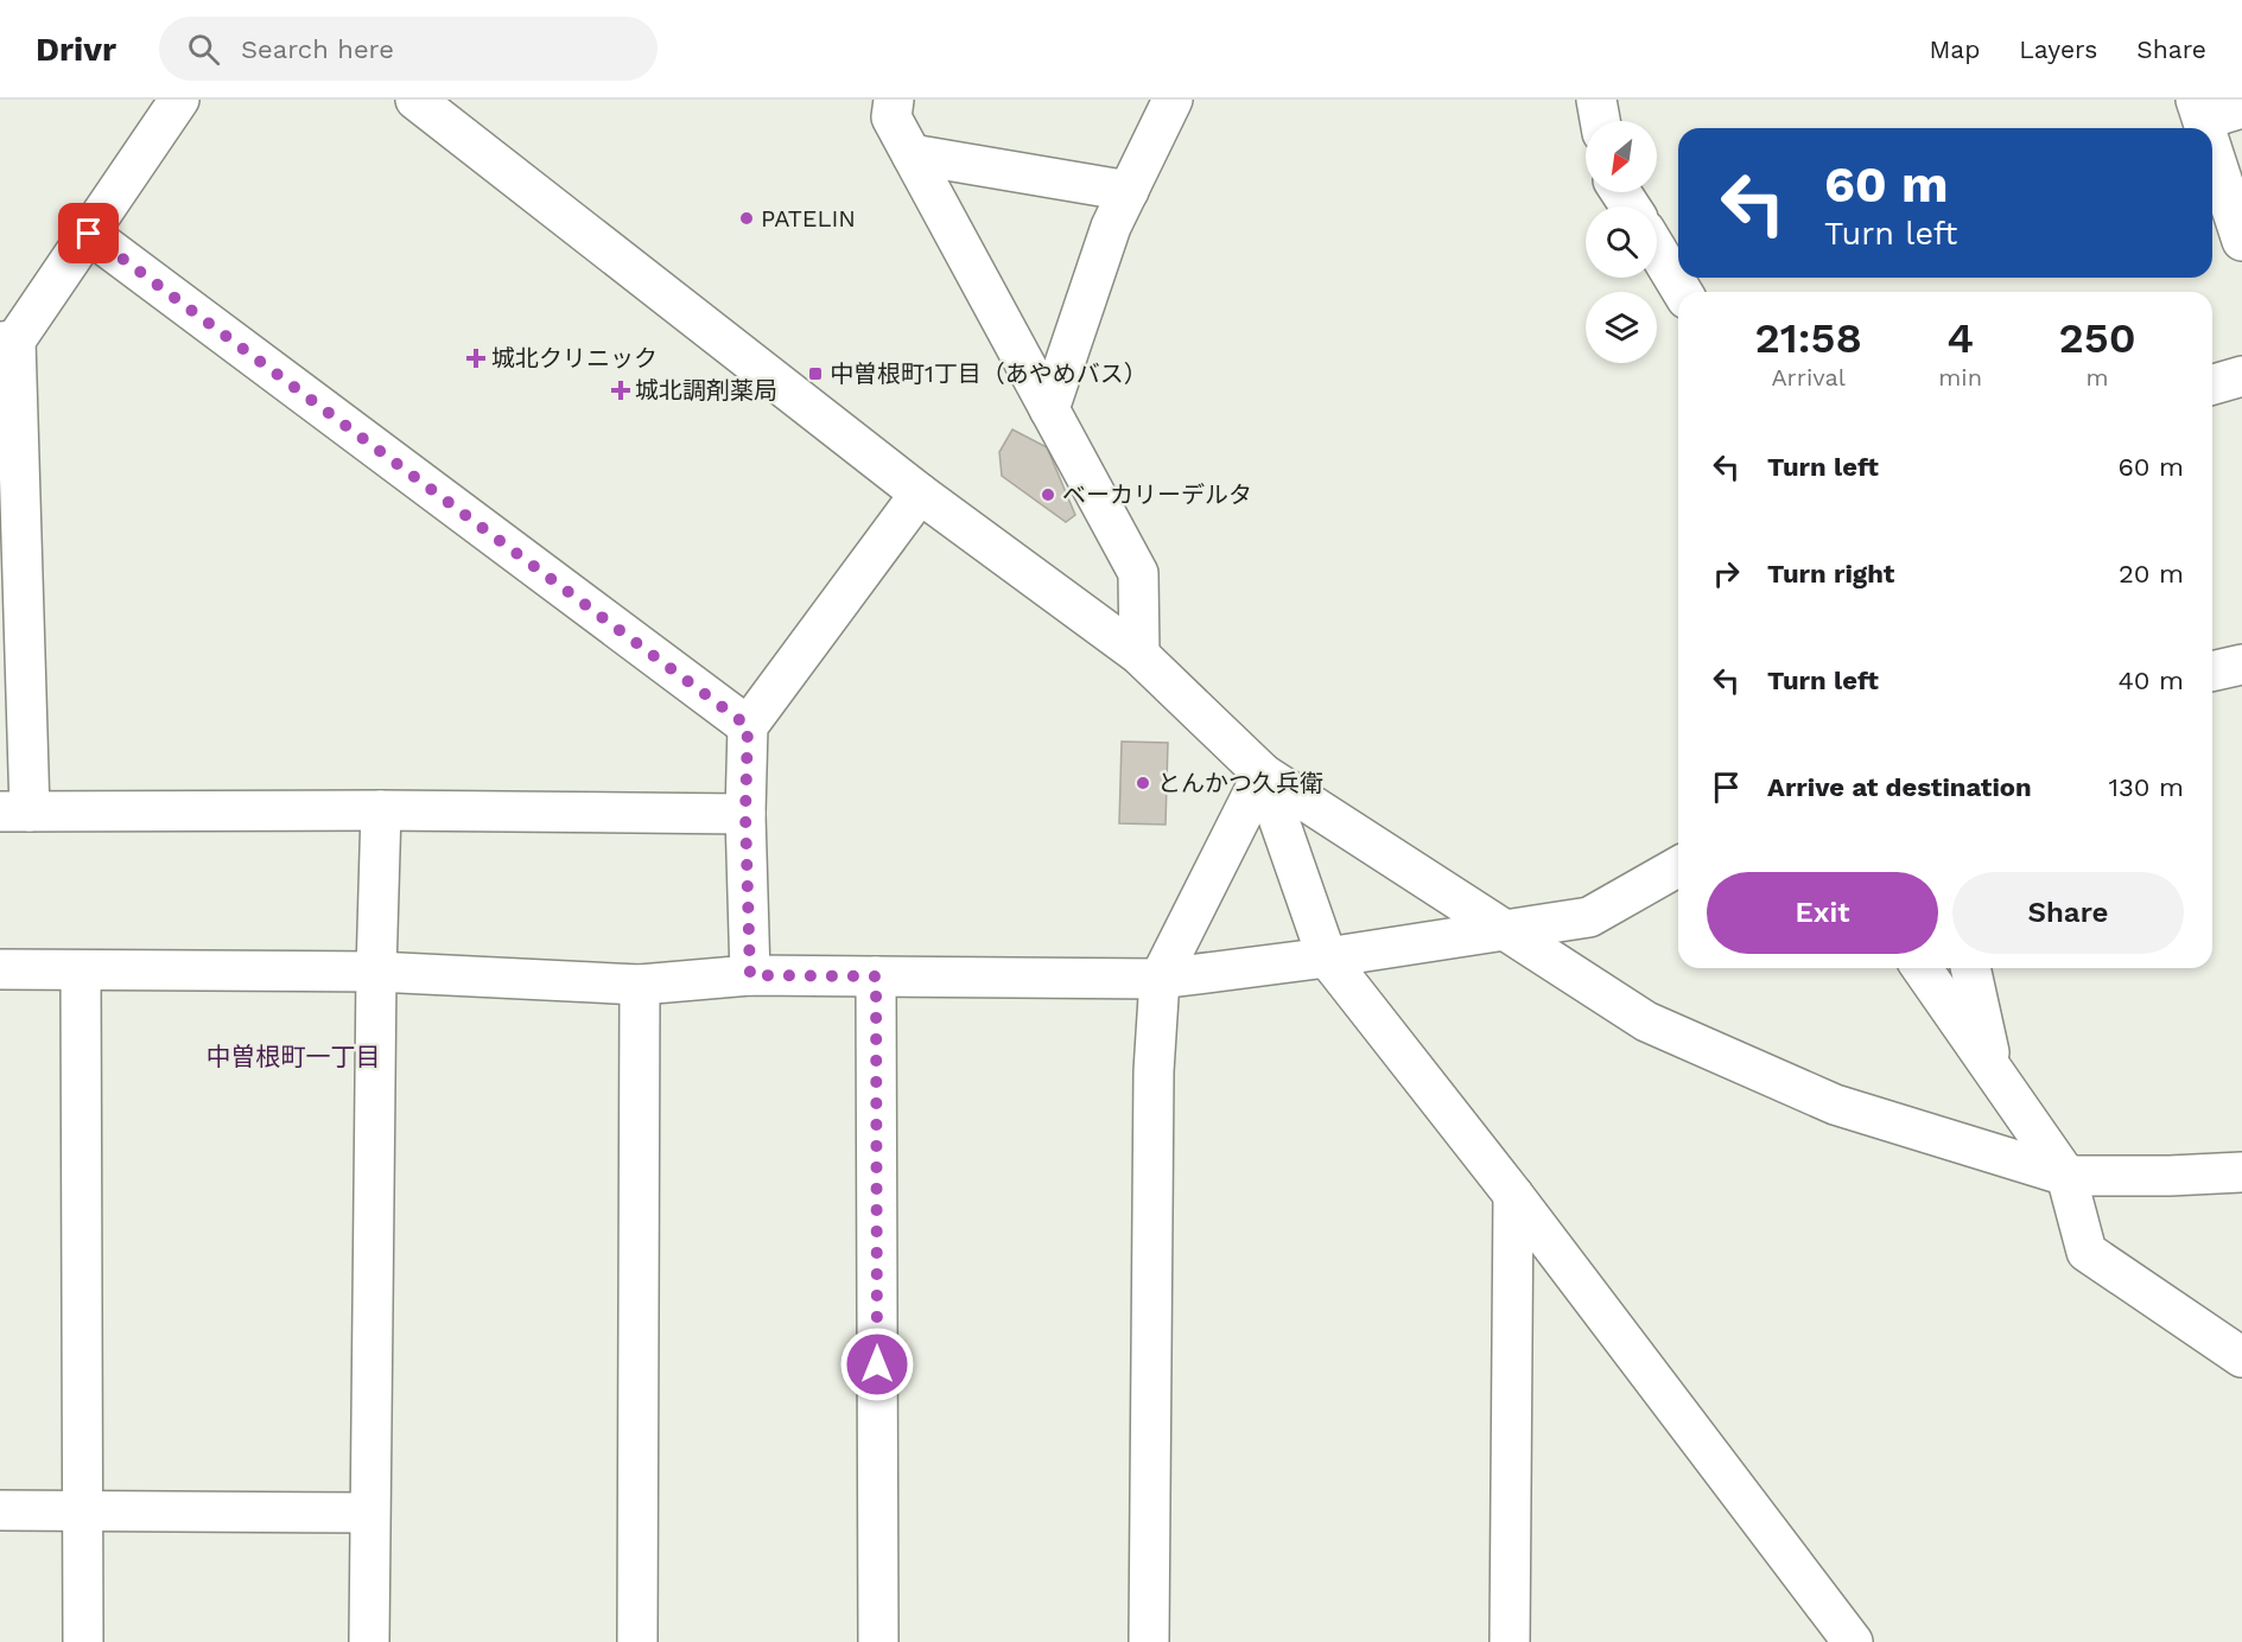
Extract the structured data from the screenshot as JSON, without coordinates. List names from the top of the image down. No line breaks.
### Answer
{"districts":["中曽根町一丁目"],"places":{"other":["PATELIN","ベーカリーデルタ","とんかつ久兵衛"],"health":["城北クリニック","城北調剤薬局"],"transit":["中曽根町1丁目（あやめバス）"]},"north":"bottom left","page":{"header":"Drivr","search":"Search here","nav":["Map","Layers","Share"],"turn":["60 m","Turn left"],"eta":["21:58","Arrival","4","min","250","m"],"list":[{"name":"Turn left","value":"60 m"},{"name":"Turn right","value":"20 m"},{"name":"Turn left","value":"40 m"},{"name":"Arrive at destination","value":"130 m"}],"buttons":["Exit","Share"]}}
